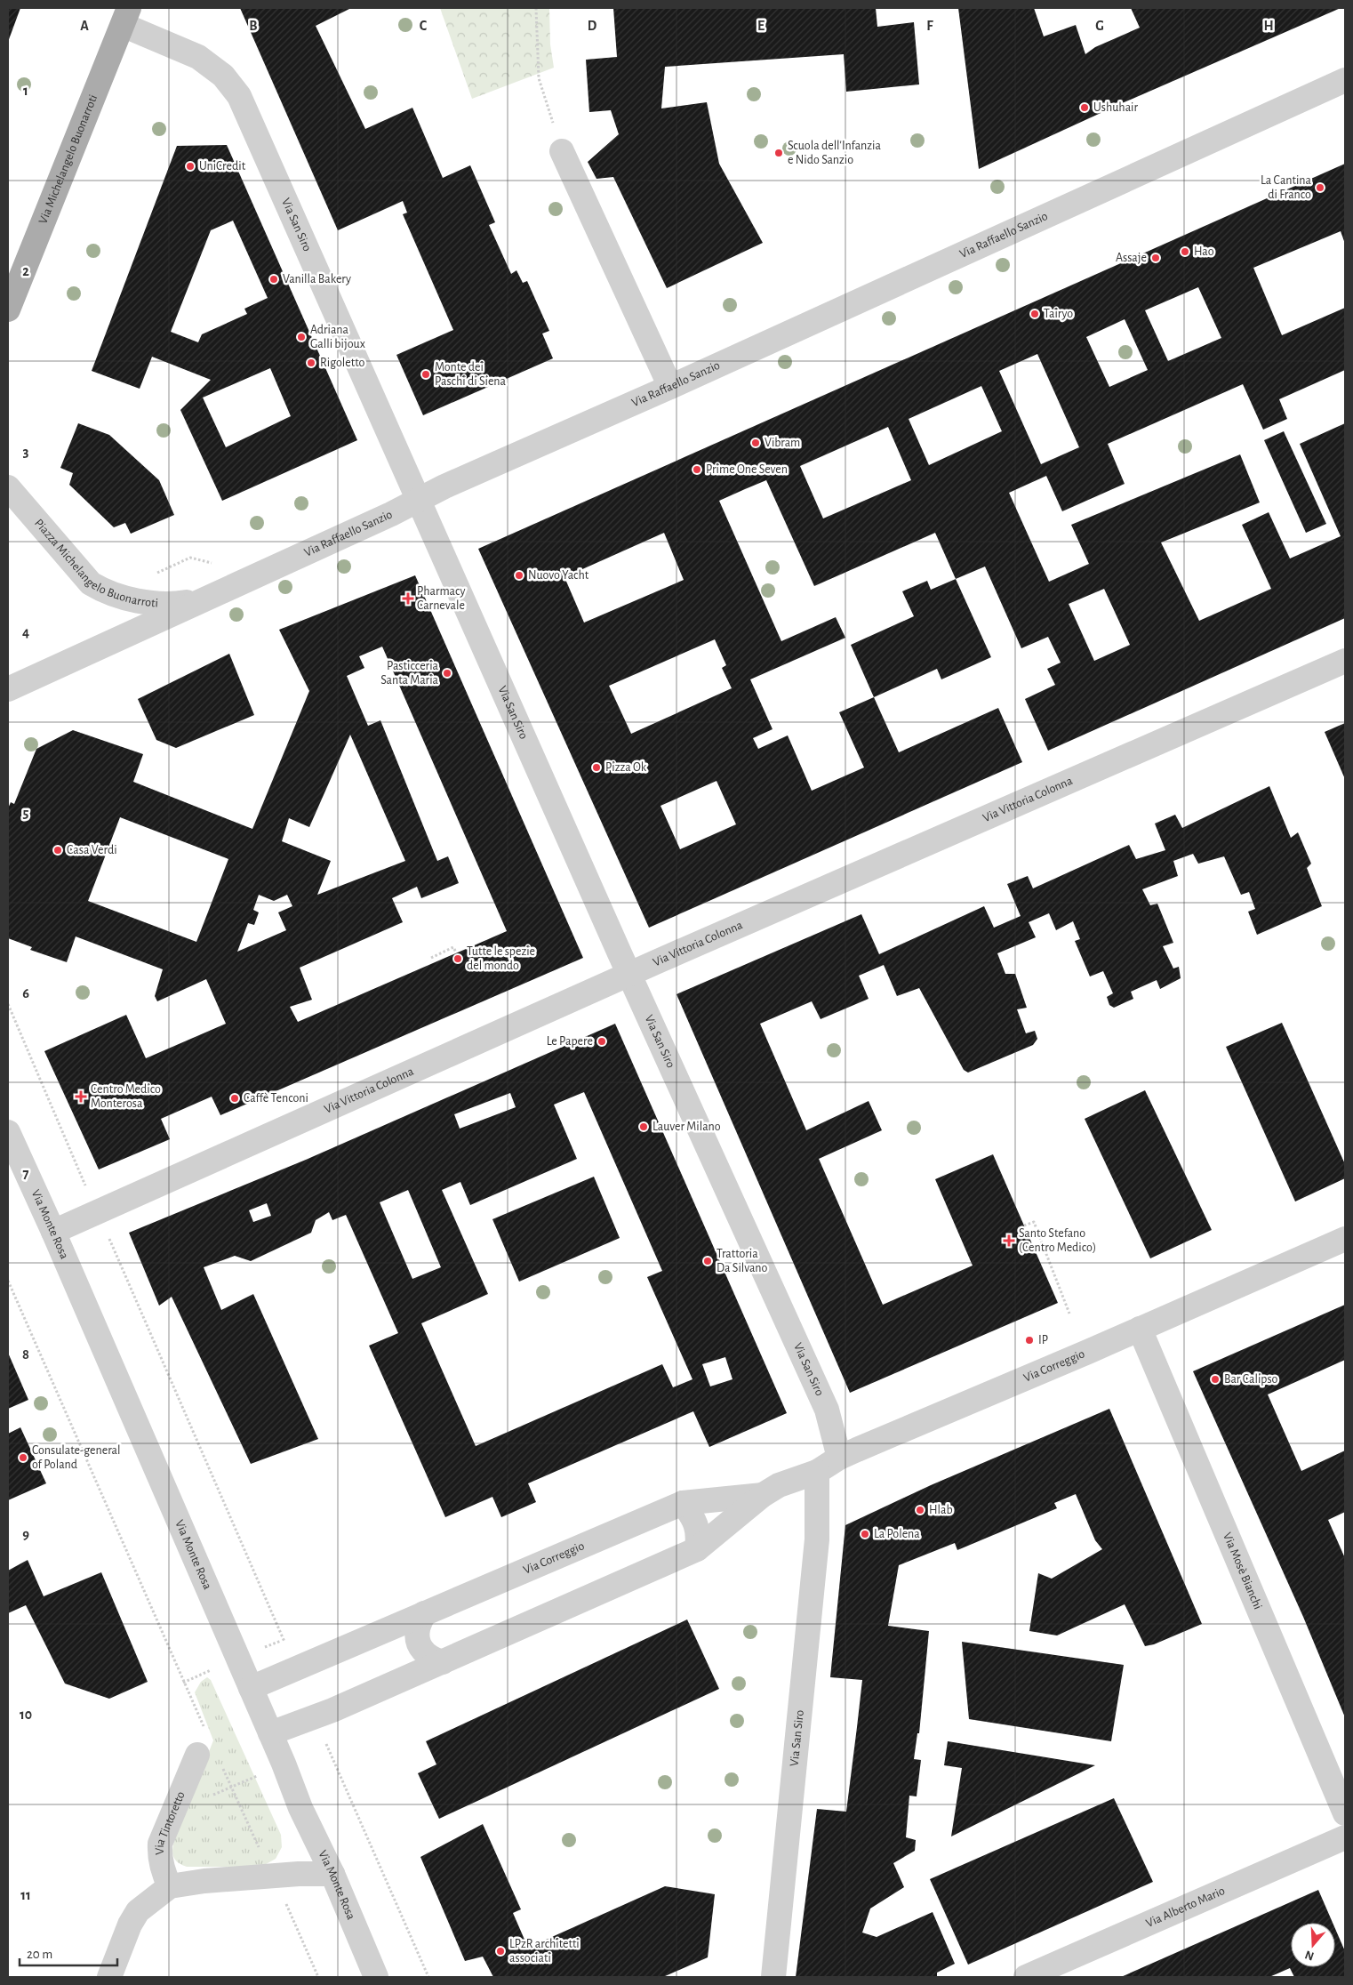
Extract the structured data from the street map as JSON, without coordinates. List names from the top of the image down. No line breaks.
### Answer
{"streets":{"main road":["Via Michelangelo Buonarroti"],"street":["Via San Siro","Via Raffaello Sanzio","Piazza Michelangelo Buonarroti","Via Vittoria Colonna","Via Monte Rosa","Via Correggio","Via Mosè Bianchi","Via Tintoretto","Via Alberto Mario"]},"crossings":[["Via Michelangelo Buonarroti","Via San Siro"],["Via San Siro","Via Raffaello Sanzio"],["Via San Siro","Via Vittoria Colonna"],["Via San Siro","Via Correggio"],["Via Raffaello Sanzio","Piazza Michelangelo Buonarroti"],["Via Vittoria Colonna","Via Monte Rosa"],["Via Monte Rosa","Via Correggio"],["Via Correggio","Via Mosè Bianchi"]],"places":{"other":["Ushuhair","Scuola dell'Infanzia e Nido Sanzio","UniCredit","La Cantina di Franco","Hao","Assaje","Vanilla Bakery","Tairyo","Adriana Galli bijoux","Rigoletto","Monte dei Paschi di Siena","Vibram","Prime One Seven","Nuovo Yacht","Pasticceria Santa Maria","Pizza Ok","Casa Verdi","Tutte le spezie del mondo","Le Papere","Caffè Tenconi","Lauver Milano","Trattoria Da Silvano","IP","Bar Calipso","Consulate-general of Poland","Hlab","La Polena","LPzR architetti associati"],"health":["Pharmacy Carnevale","Centro Medico Monterosa","Santo Stefano (Centro Medico)"]},"scale_bar":"20 m","north":"bottom","grid":{"columns":["A","B","C","D","E","F","G","H"],"rows":["1","2","3","4","5","6","7","8","9","10","11"]}}
